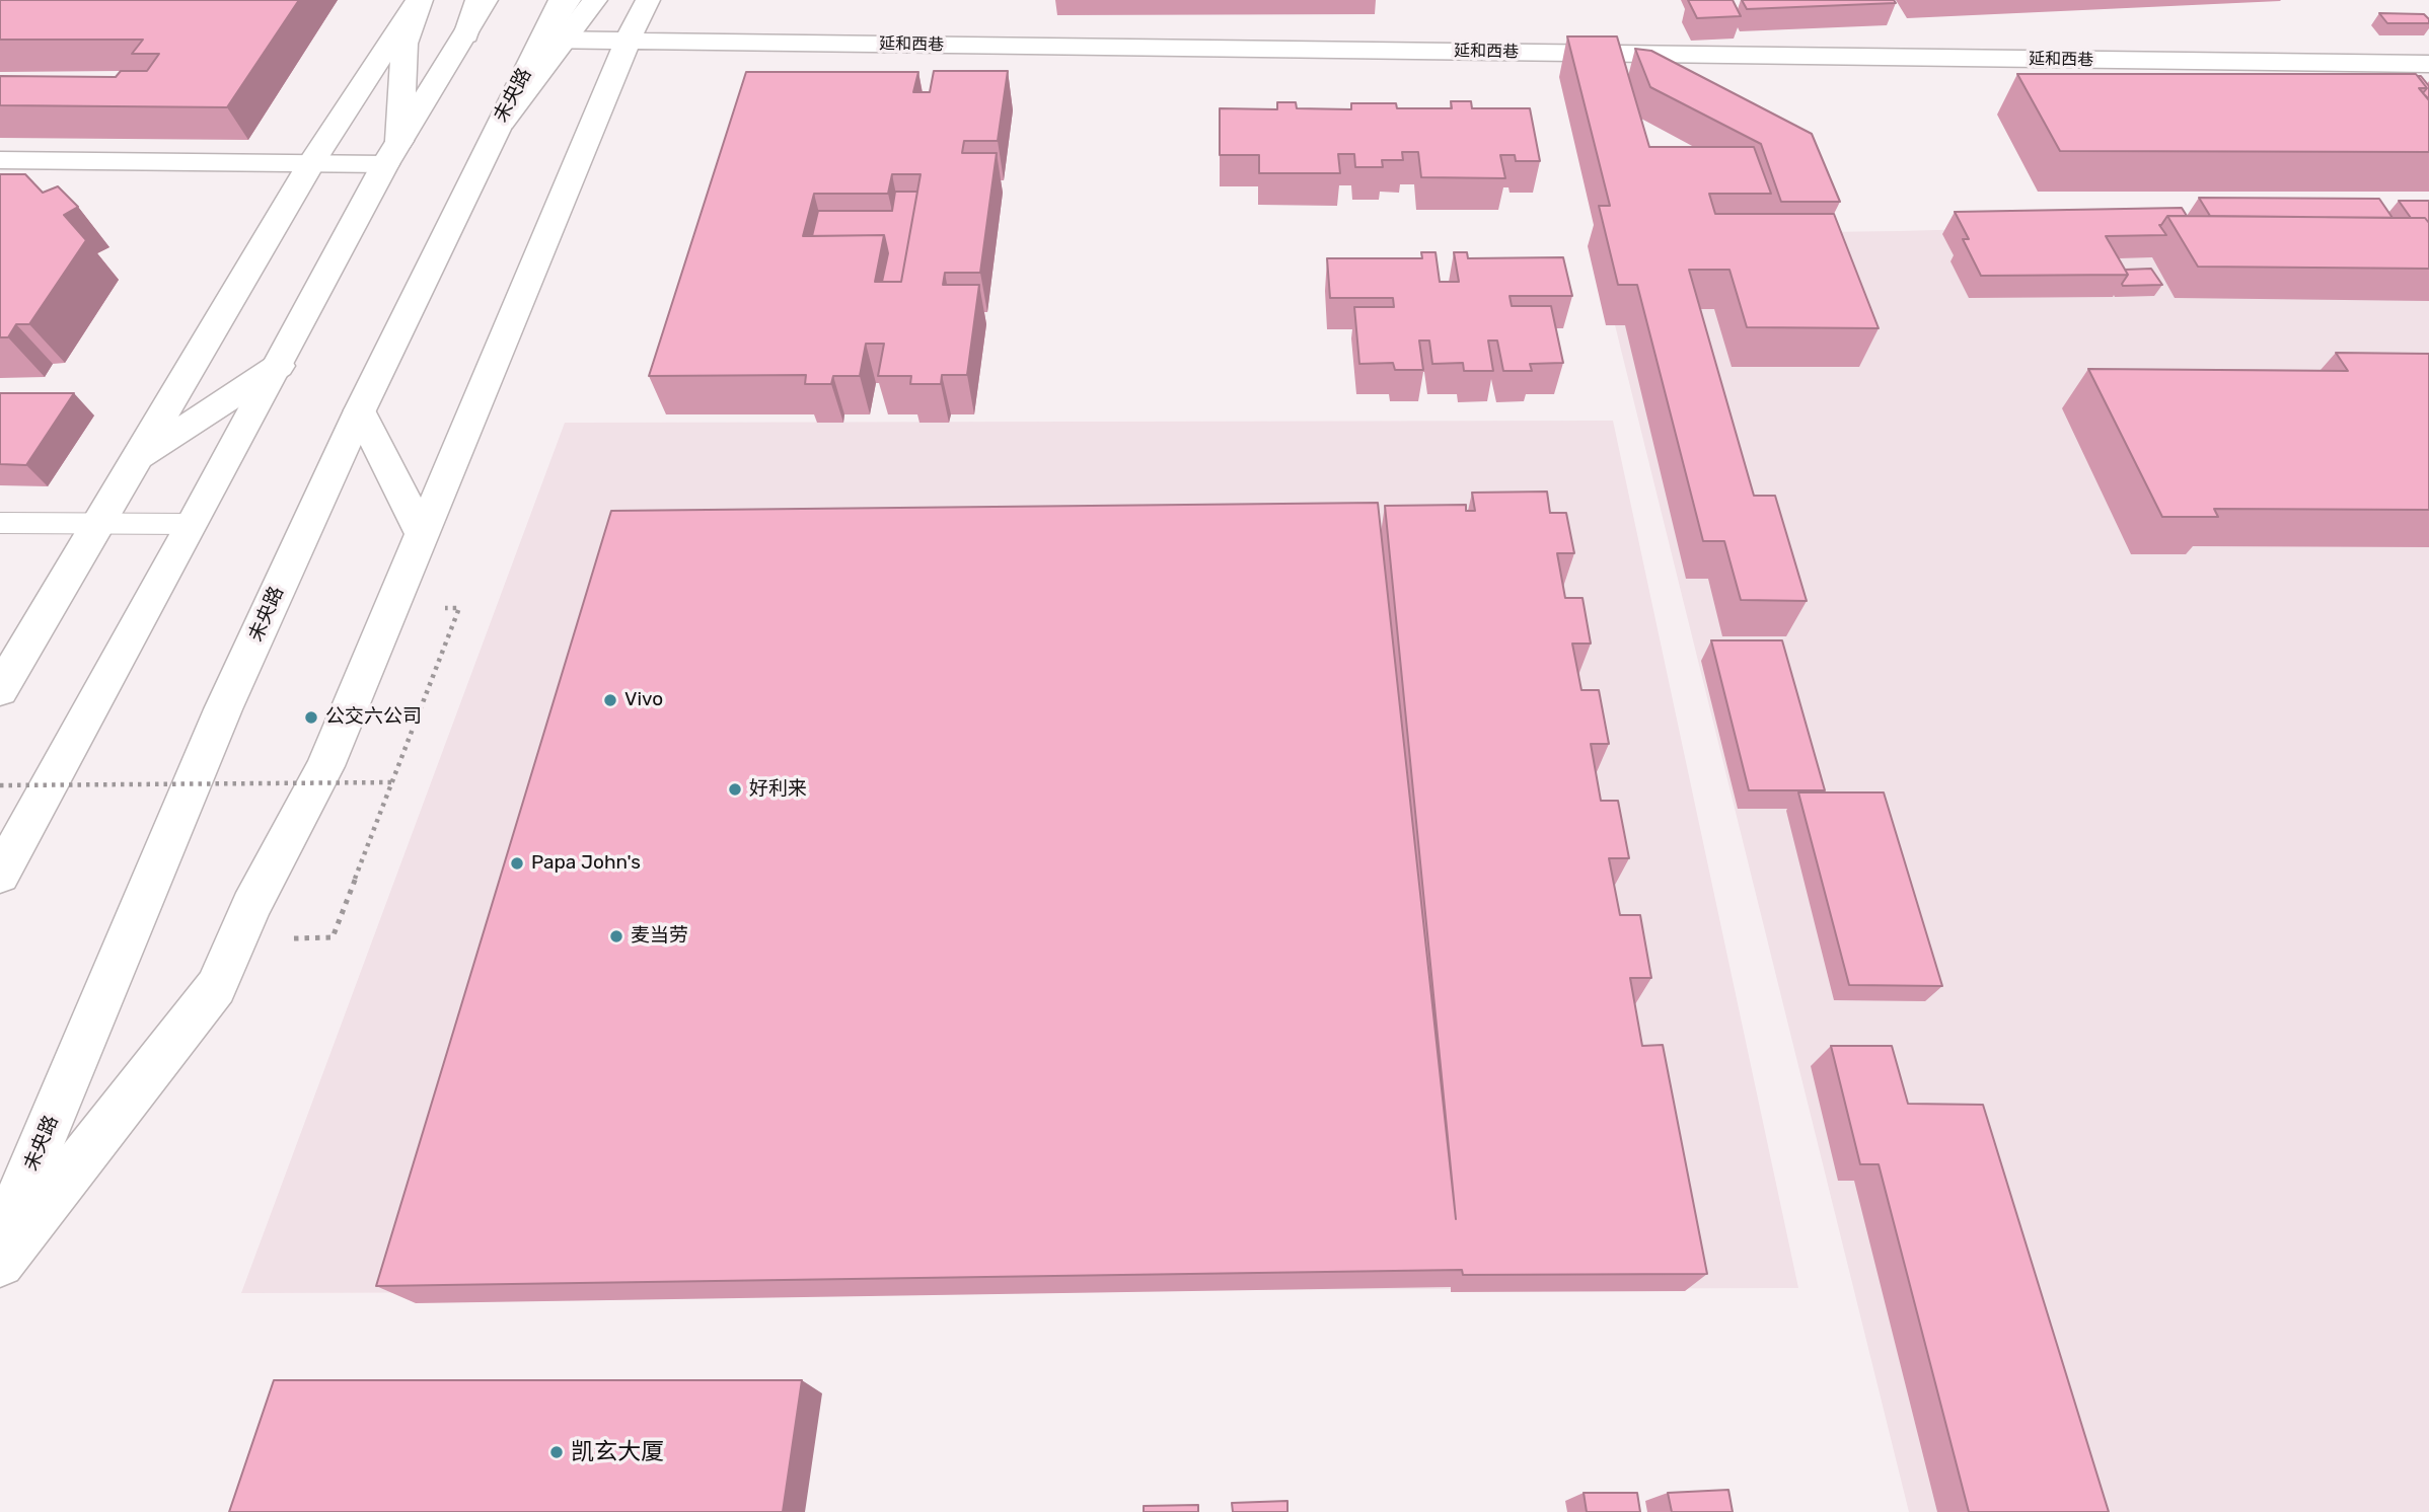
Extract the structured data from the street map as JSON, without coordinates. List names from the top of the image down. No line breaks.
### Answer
{"streets":{"main road":["延和西巷","未央路"]},"crossings":[["延和西巷","未央路"]],"places":["Vivo","公交六公司","好利来","Papa John's","麦当劳","凯玄大厦"]}
